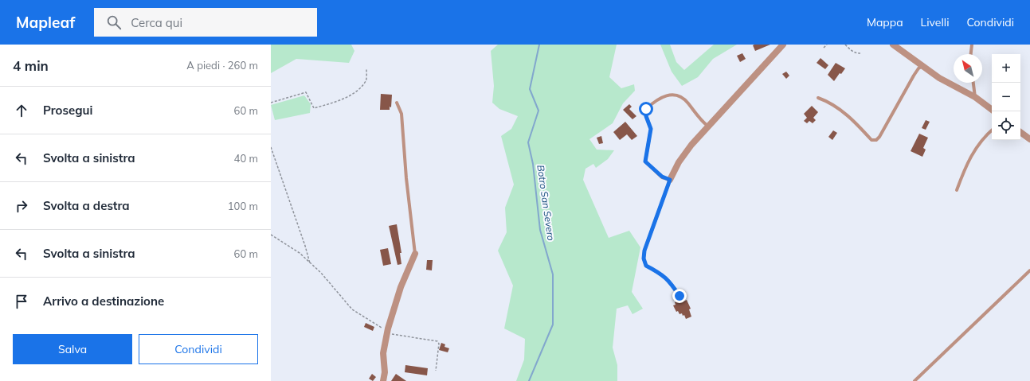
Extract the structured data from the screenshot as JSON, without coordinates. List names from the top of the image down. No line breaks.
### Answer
{"water":["Botro San Severo"],"north":"top left","page":{"header":"Mapleaf","search":"Cerca qui","nav":["Mappa","Livelli","Condividi"],"heading":["4 min","A piedi · 260 m"],"map_buttons":["+","−"],"list":[["Prosegui","60 m"],["Svolta a sinistra","40 m"],["Svolta a destra","100 m"],["Svolta a sinistra","60 m"],"Arrivo a destinazione"],"buttons":["Salva","Condividi"]}}
